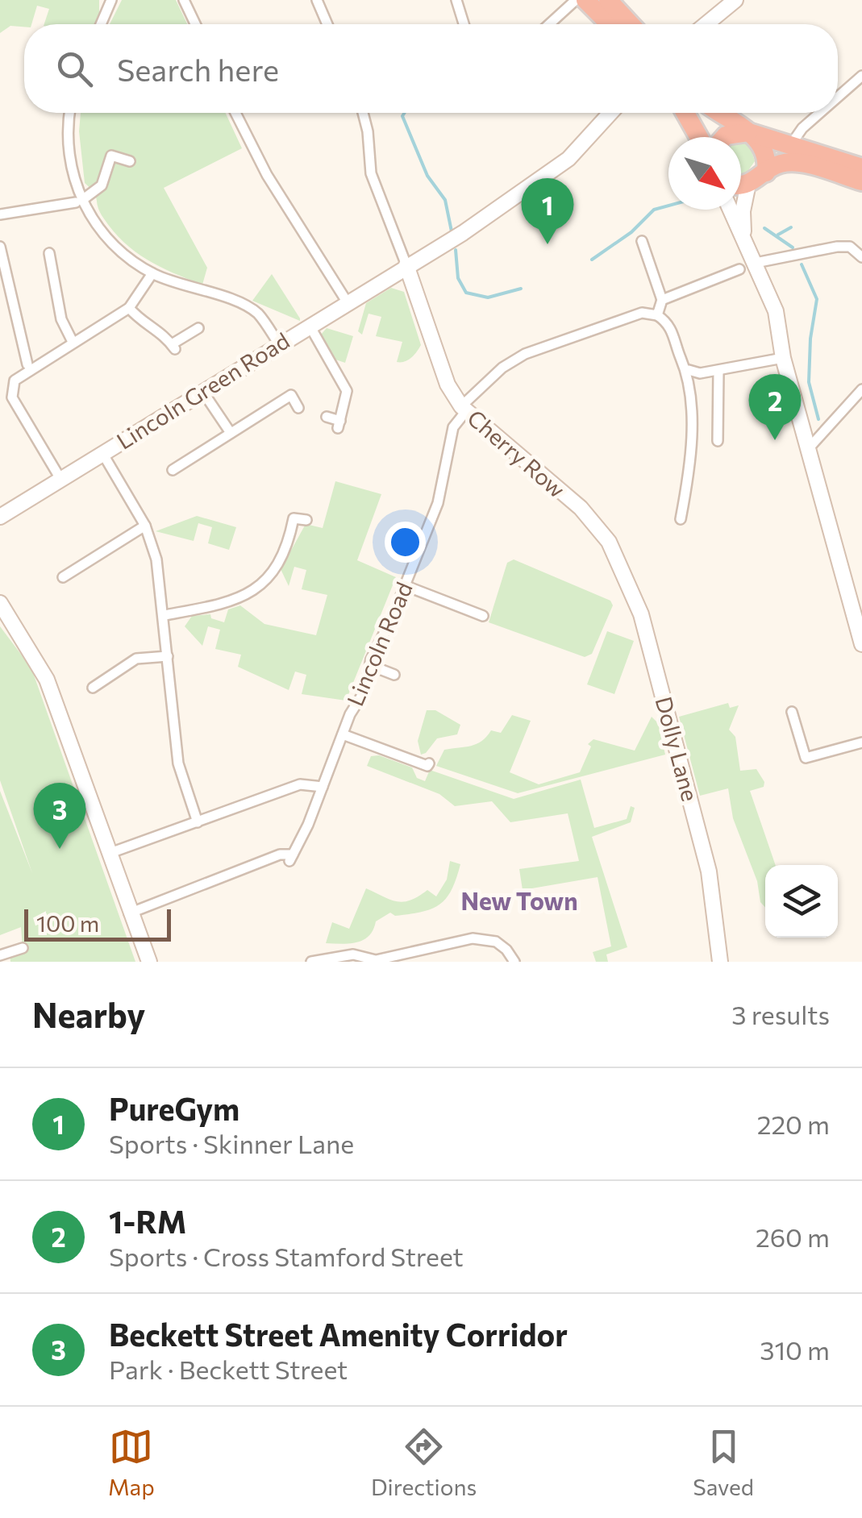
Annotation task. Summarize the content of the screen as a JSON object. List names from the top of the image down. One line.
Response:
{"streets":{"street":["Lincoln Green Road","Cherry Row","Lincoln Road","Dolly Lane"]},"crossings":[["Lincoln Green Road","Cherry Row"],["Cherry Row","Lincoln Road"],["Cherry Row","Dolly Lane"]],"districts":["New Town"],"scale_bar":"100 m","north":"bottom right","page":{"search":"Search here","pins":["1","2","3"],"scale":"100 m","heading":["Nearby","3 results"],"list":[{"mark":"1","name":"PureGym","note":"Sports · Skinner Lane","value":"220 m"},{"mark":"2","name":"1-RM","note":"Sports · Cross Stamford Street","value":"260 m"},{"mark":"3","name":"Beckett Street Amenity Corridor","note":"Park · Beckett Street","value":"310 m"}],"nav":["Map","Directions","Saved"]}}
